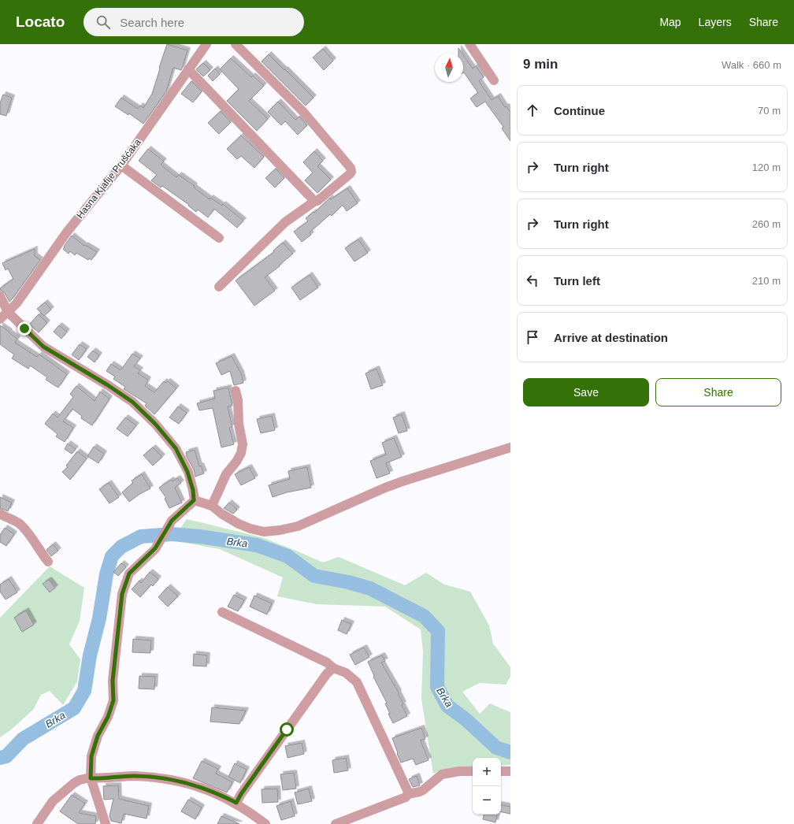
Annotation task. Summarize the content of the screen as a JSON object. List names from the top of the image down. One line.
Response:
{"streets":{"street":["Hasna Kjafije Prušćaka"]},"water":["Brka"],"north":"top","page":{"header":"Locato","search":"Search here","nav":["Map","Layers","Share"],"heading":["9 min","Walk · 660 m"],"list":[["Continue","70 m"],["Turn right","120 m"],["Turn right","260 m"],["Turn left","210 m"],"Arrive at destination"],"buttons":["Save","Share"],"map_buttons":["+","−"]}}
